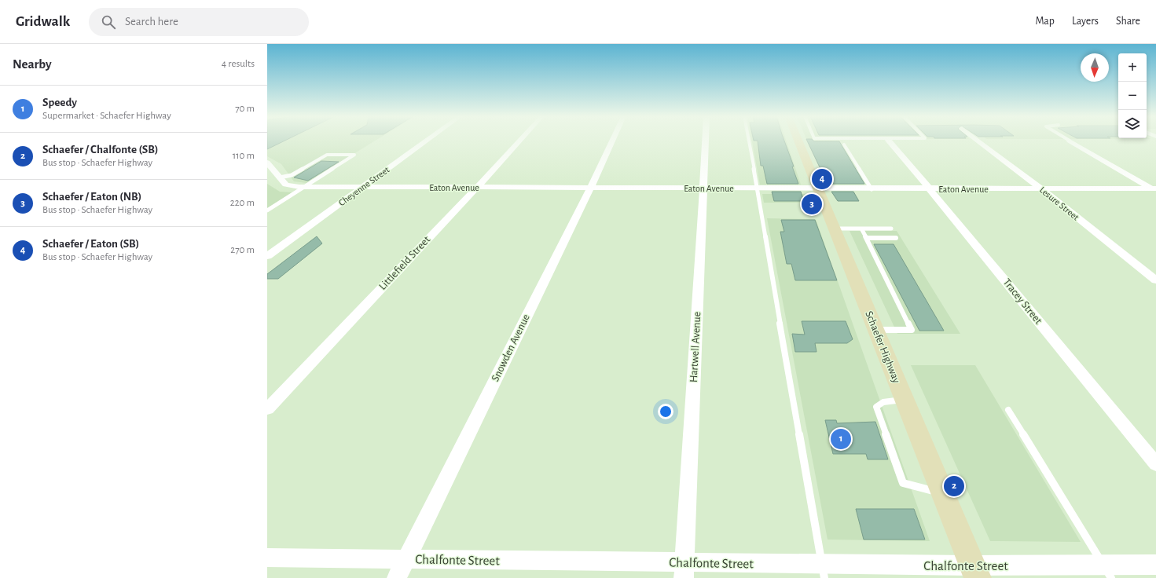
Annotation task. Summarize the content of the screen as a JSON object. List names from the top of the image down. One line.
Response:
{"streets":{"street":["Cheyenne Street","Eaton Avenue","Lesure Street","Littlefield Street","Tracey Street","Hartwell Avenue","Schaefer Highway","Snowden Avenue","Chalfonte Street"]},"crossings":[["Cheyenne Street","Eaton Avenue"],["Eaton Avenue","Lesure Street"],["Eaton Avenue","Littlefield Street"],["Eaton Avenue","Tracey Street"],["Eaton Avenue","Hartwell Avenue"],["Eaton Avenue","Schaefer Highway"],["Eaton Avenue","Snowden Avenue"],["Hartwell Avenue","Chalfonte Street"],["Schaefer Highway","Chalfonte Street"],["Snowden Avenue","Chalfonte Street"]],"north":"bottom","page":{"header":"Gridwalk","search":"Search here","nav":["Map","Layers","Share"],"heading":["Nearby","4 results"],"map_buttons":["+","−"],"list":[{"mark":"1","name":"Speedy","note":"Supermarket · Schaefer Highway","value":"70 m"},{"mark":"2","name":"Schaefer / Chalfonte (SB)","note":"Bus stop · Schaefer Highway","value":"110 m"},{"mark":"3","name":"Schaefer / Eaton (NB)","note":"Bus stop · Schaefer Highway","value":"220 m"},{"mark":"4","name":"Schaefer / Eaton (SB)","note":"Bus stop · Schaefer Highway","value":"270 m"}],"pins":["4","3","1","2"]}}
